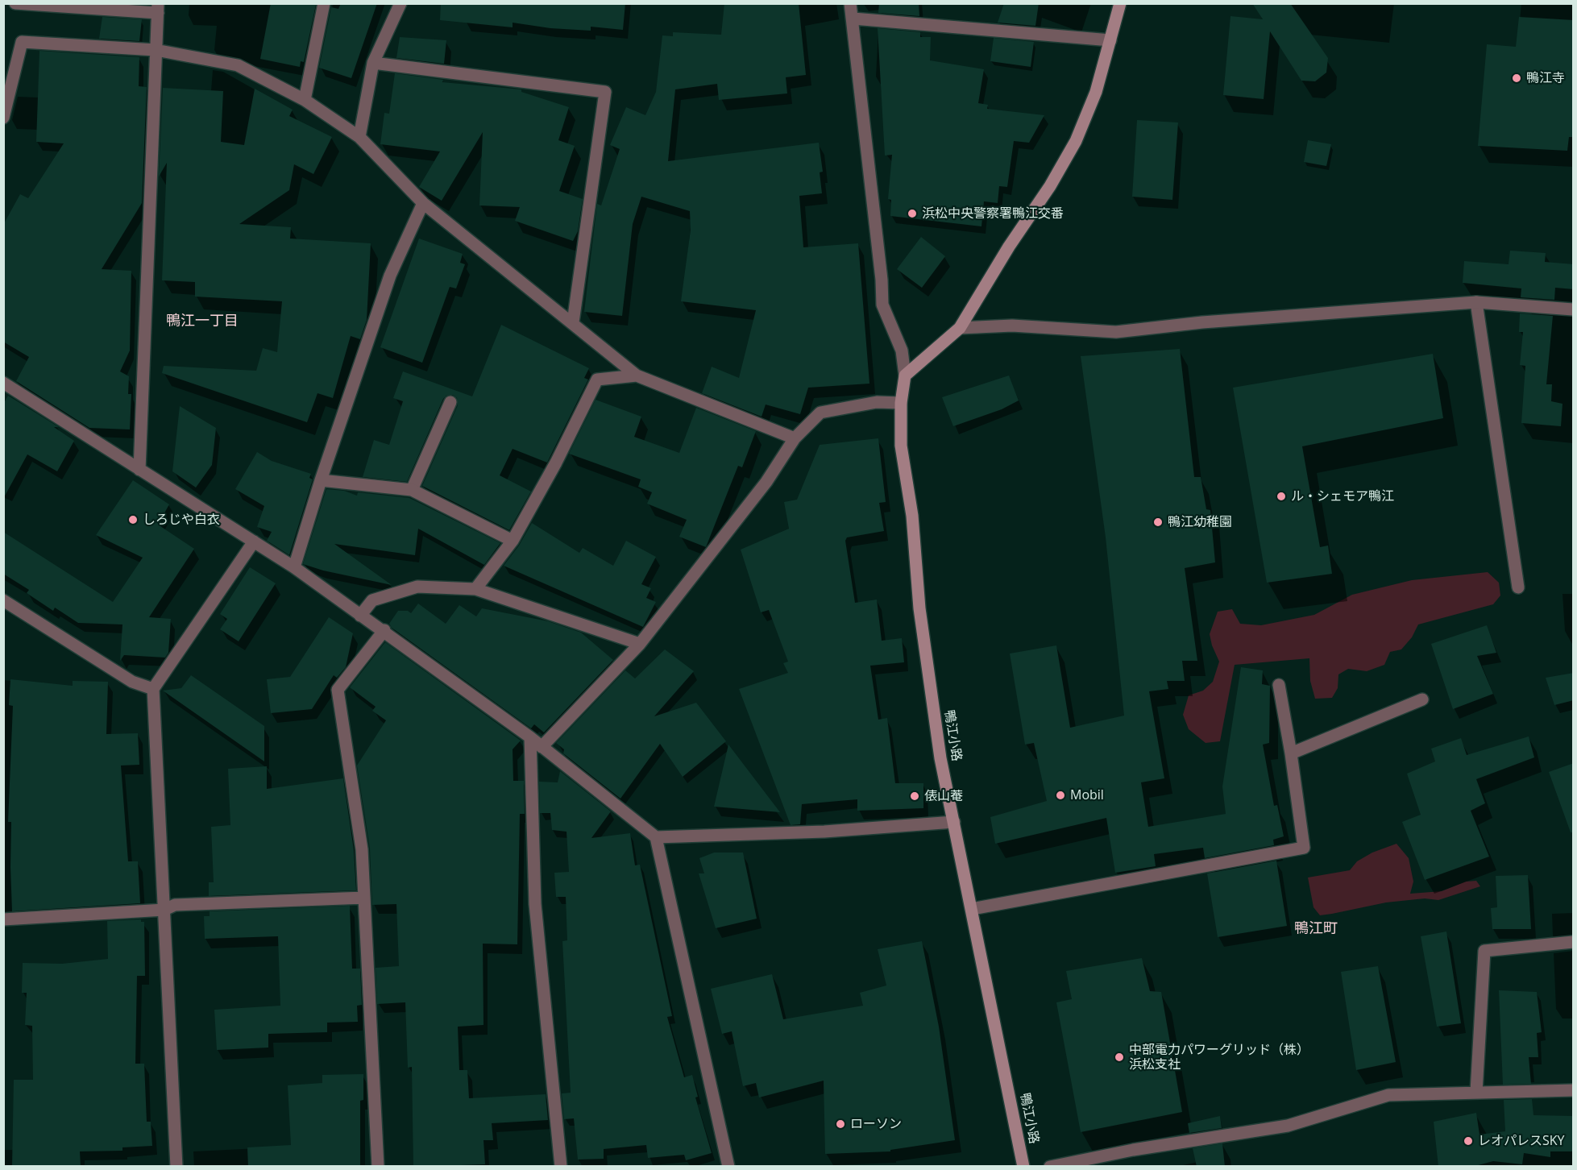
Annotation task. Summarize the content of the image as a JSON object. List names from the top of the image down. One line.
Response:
{"streets":{"street":["鴨江小路"]},"districts":["鴨江一丁目","鴨江町"],"places":["鴨江寺","浜松中央警察署鴨江交番","ル・シェモア鴨江","しろじや白衣","鴨江幼稚園","Mobil","俵山菴","中部電力パワーグリッド（株） 浜松支社","ローソン","レオパレスSKY"]}
